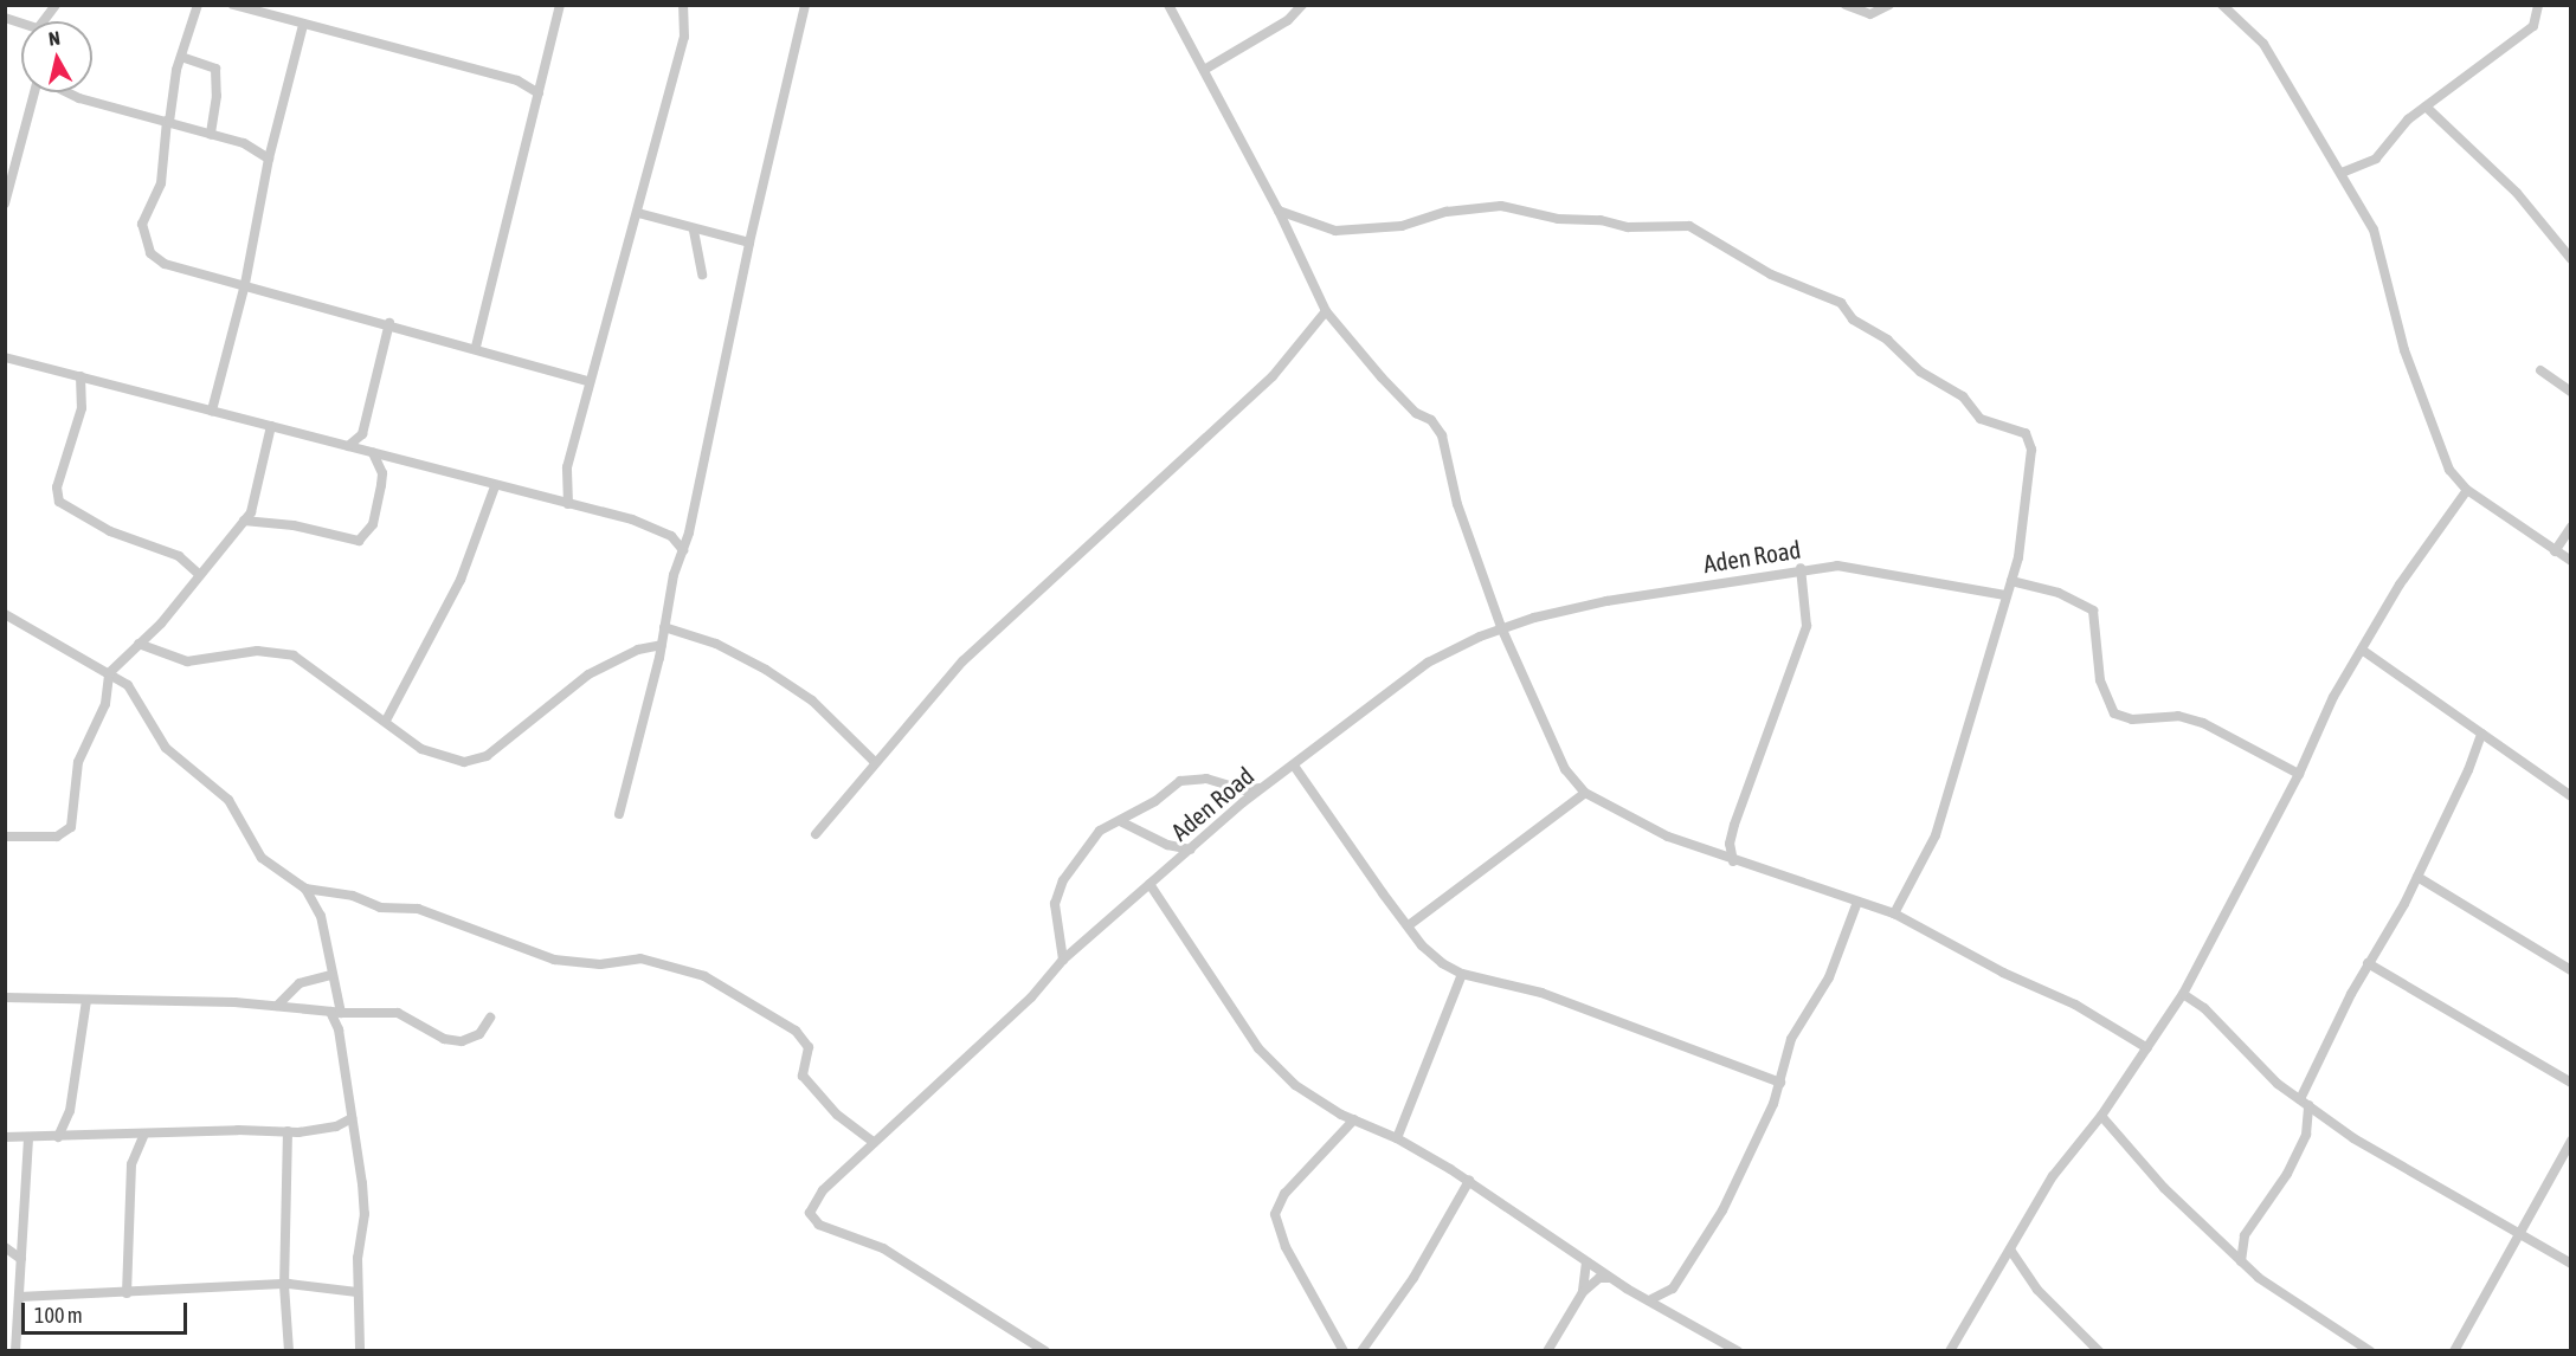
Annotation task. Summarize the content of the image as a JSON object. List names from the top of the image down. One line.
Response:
{"streets":{"street":["Aden Road"]},"scale_bar":"100 m","north":"top"}
